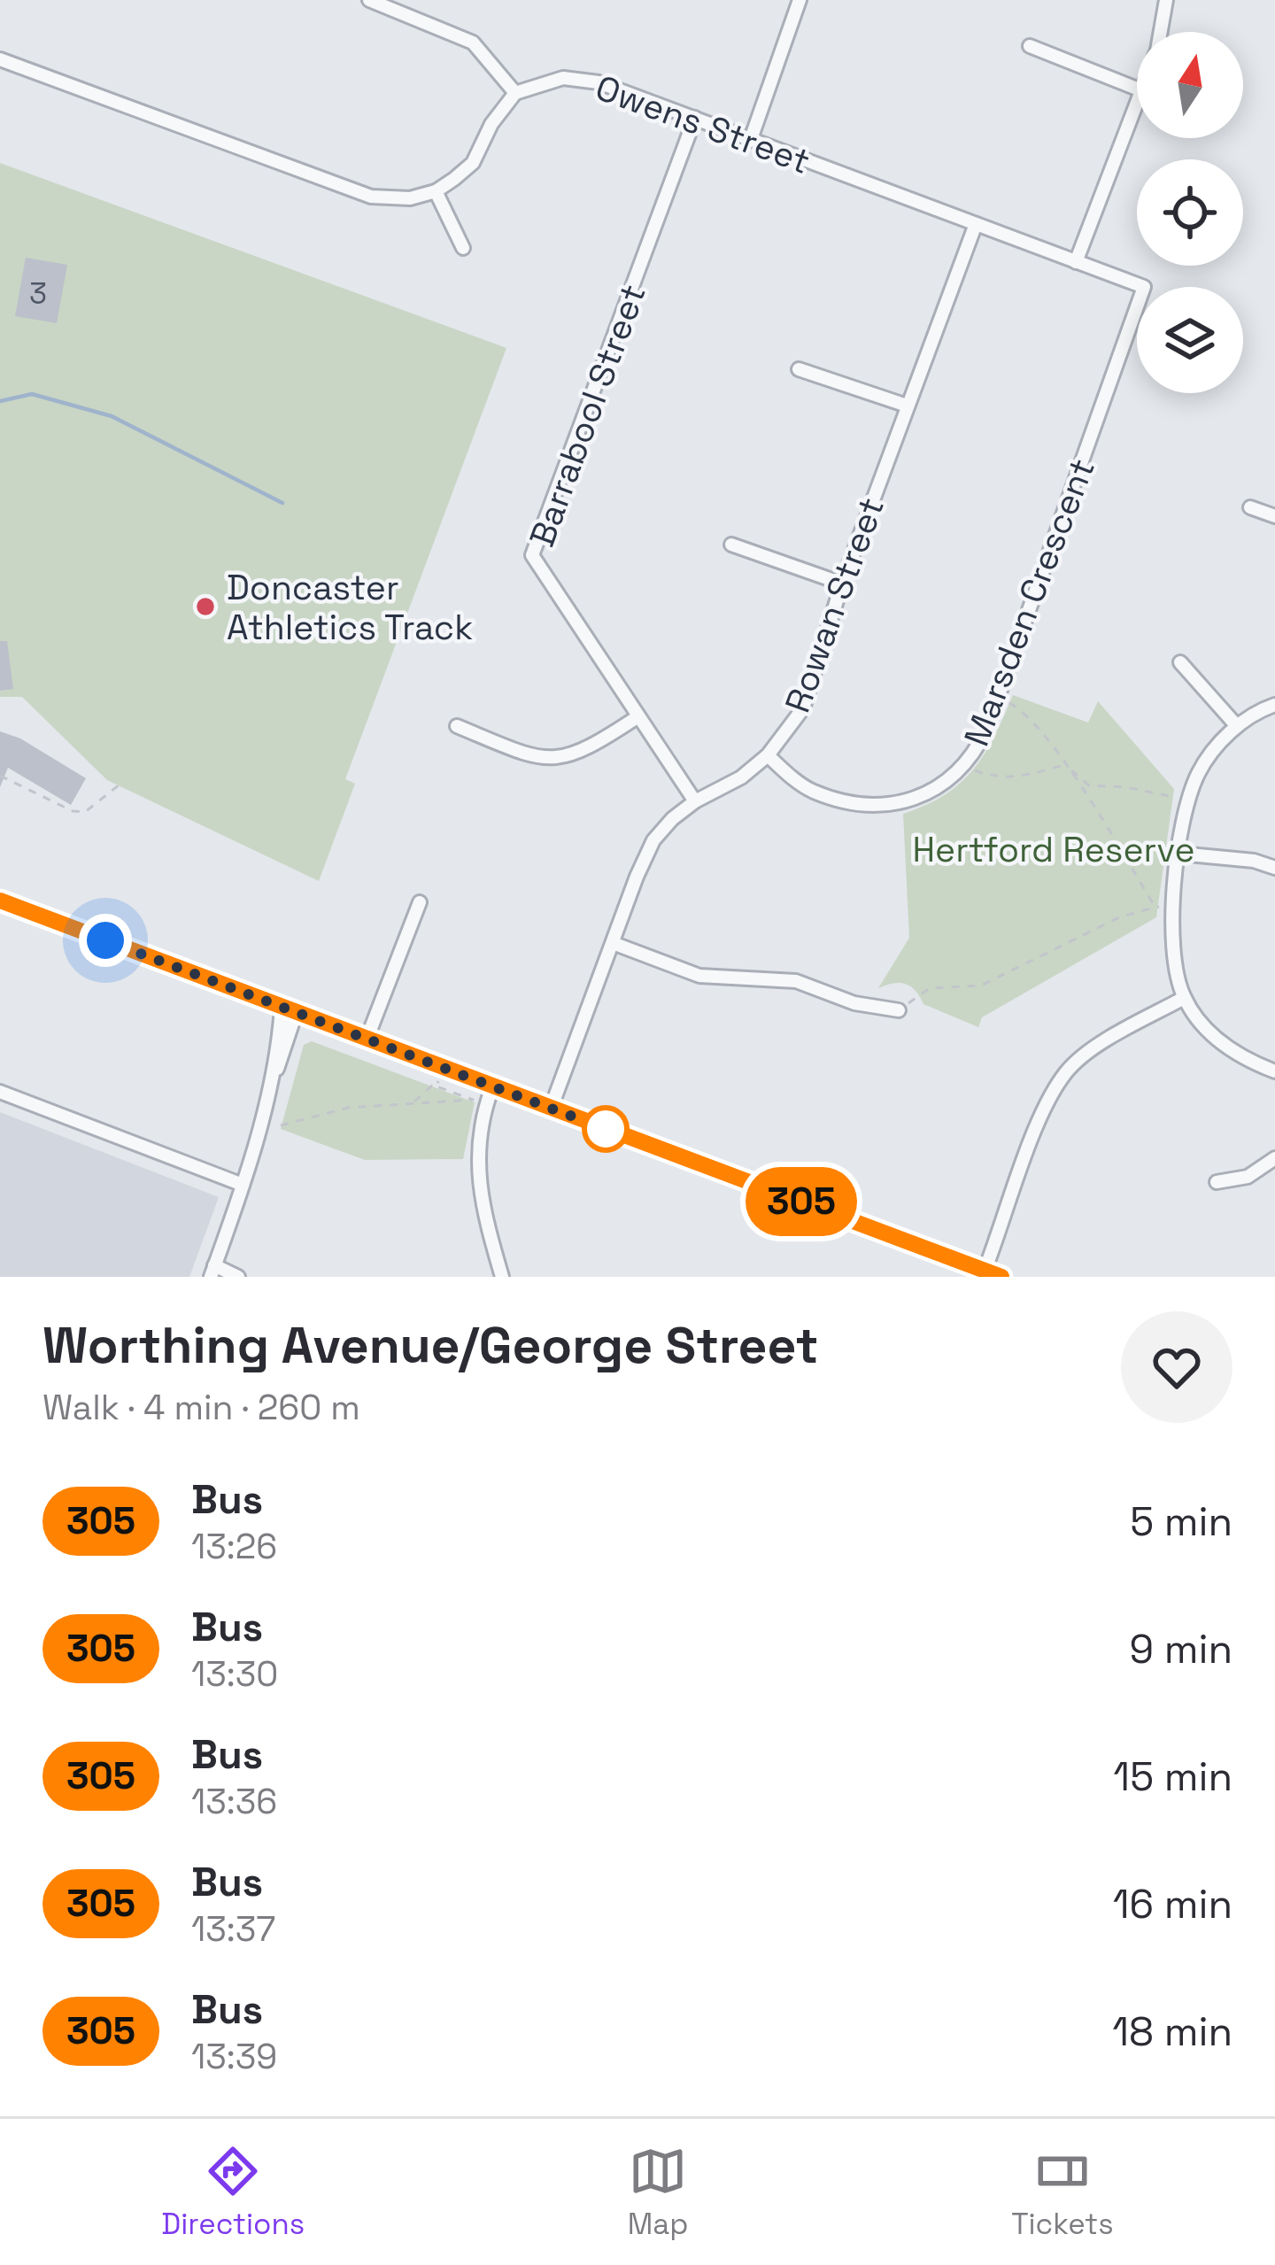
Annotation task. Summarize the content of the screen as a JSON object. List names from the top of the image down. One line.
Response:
{"streets":{"street":["Owens Street","Barrabool Street","Marsden Crescent","Rowan Street"]},"crossings":[["Owens Street","Barrabool Street"],["Owens Street","Rowan Street"],["Barrabool Street","Rowan Street"],["Marsden Crescent","Rowan Street"]],"parks":["Hertford Reserve"],"places":["Doncaster Athletics Track"],"lines":["bus line 305"],"house_numbers":["3"],"north":"top","page":{"on_map":"305","heading":["Worthing Avenue/George Street","Walk · 4 min · 260 m"],"list":[{"mark":"305","name":"Bus","note":"13:26","value":"5 min"},{"mark":"305","name":"Bus","note":"13:30","value":"9 min"},{"mark":"305","name":"Bus","note":"13:36","value":"15 min"},{"mark":"305","name":"Bus","note":"13:37","value":"16 min"},{"mark":"305","name":"Bus","note":"13:39","value":"18 min"}],"tabs":["Directions","Map","Tickets"]}}
